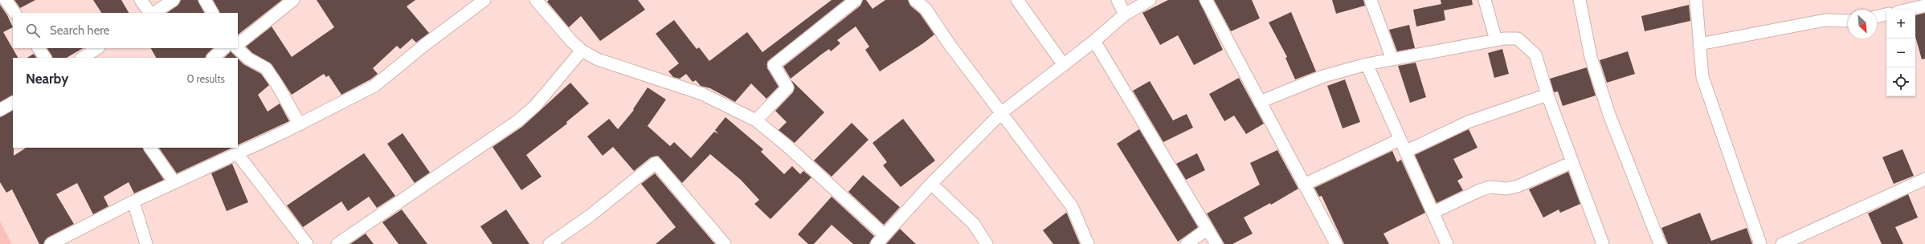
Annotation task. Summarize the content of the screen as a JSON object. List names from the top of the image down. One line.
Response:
{"north":"bottom right","page":{"map_buttons":["+","−"],"search":"Search here","heading":["Nearby","0 results"]}}
